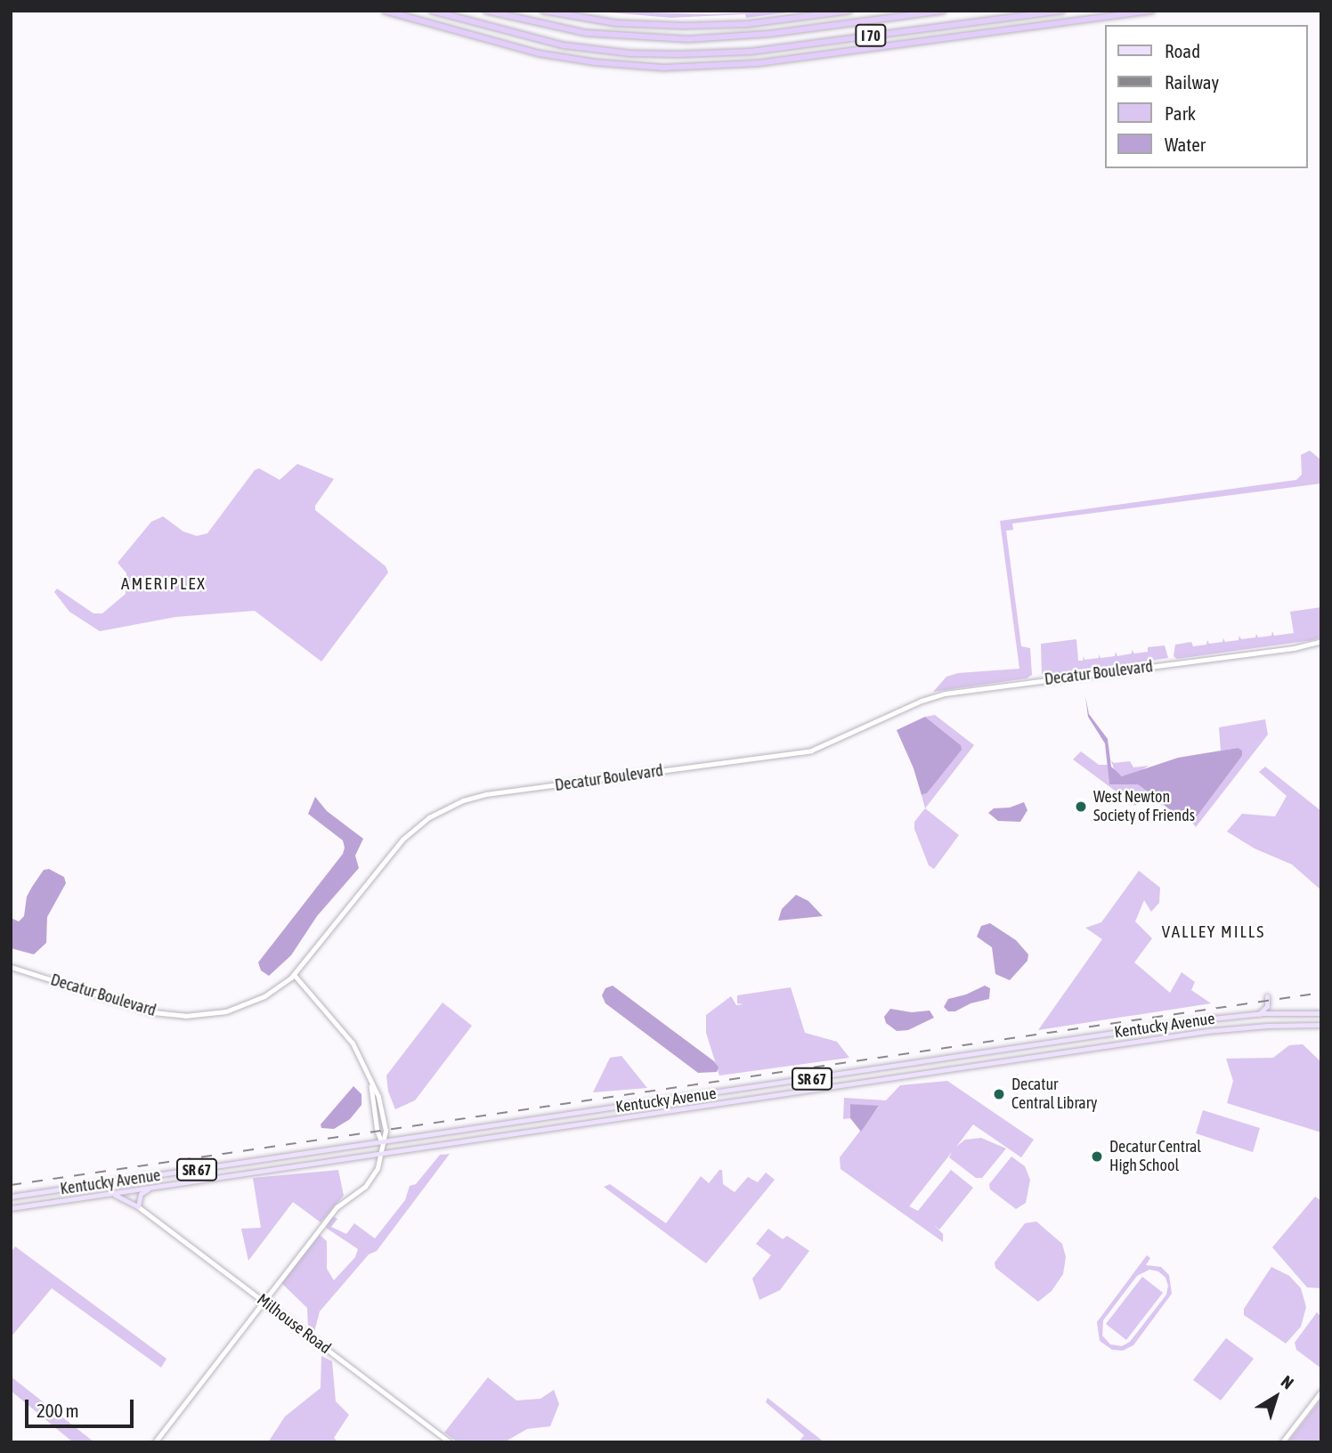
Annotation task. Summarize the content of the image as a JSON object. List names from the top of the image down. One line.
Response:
{"streets":{"highway":["I 70"],"main road":["Kentucky Avenue","SR 67"],"street":["Decatur Boulevard","Milhouse Road"]},"districts":["AMERIPLEX","VALLEY MILLS"],"places":["West Newton Society of Friends","Decatur Central Library","Decatur Central High School"],"legend":["Road","Railway","Park","Water"],"scale_bar":"200 m","north":"top right"}
